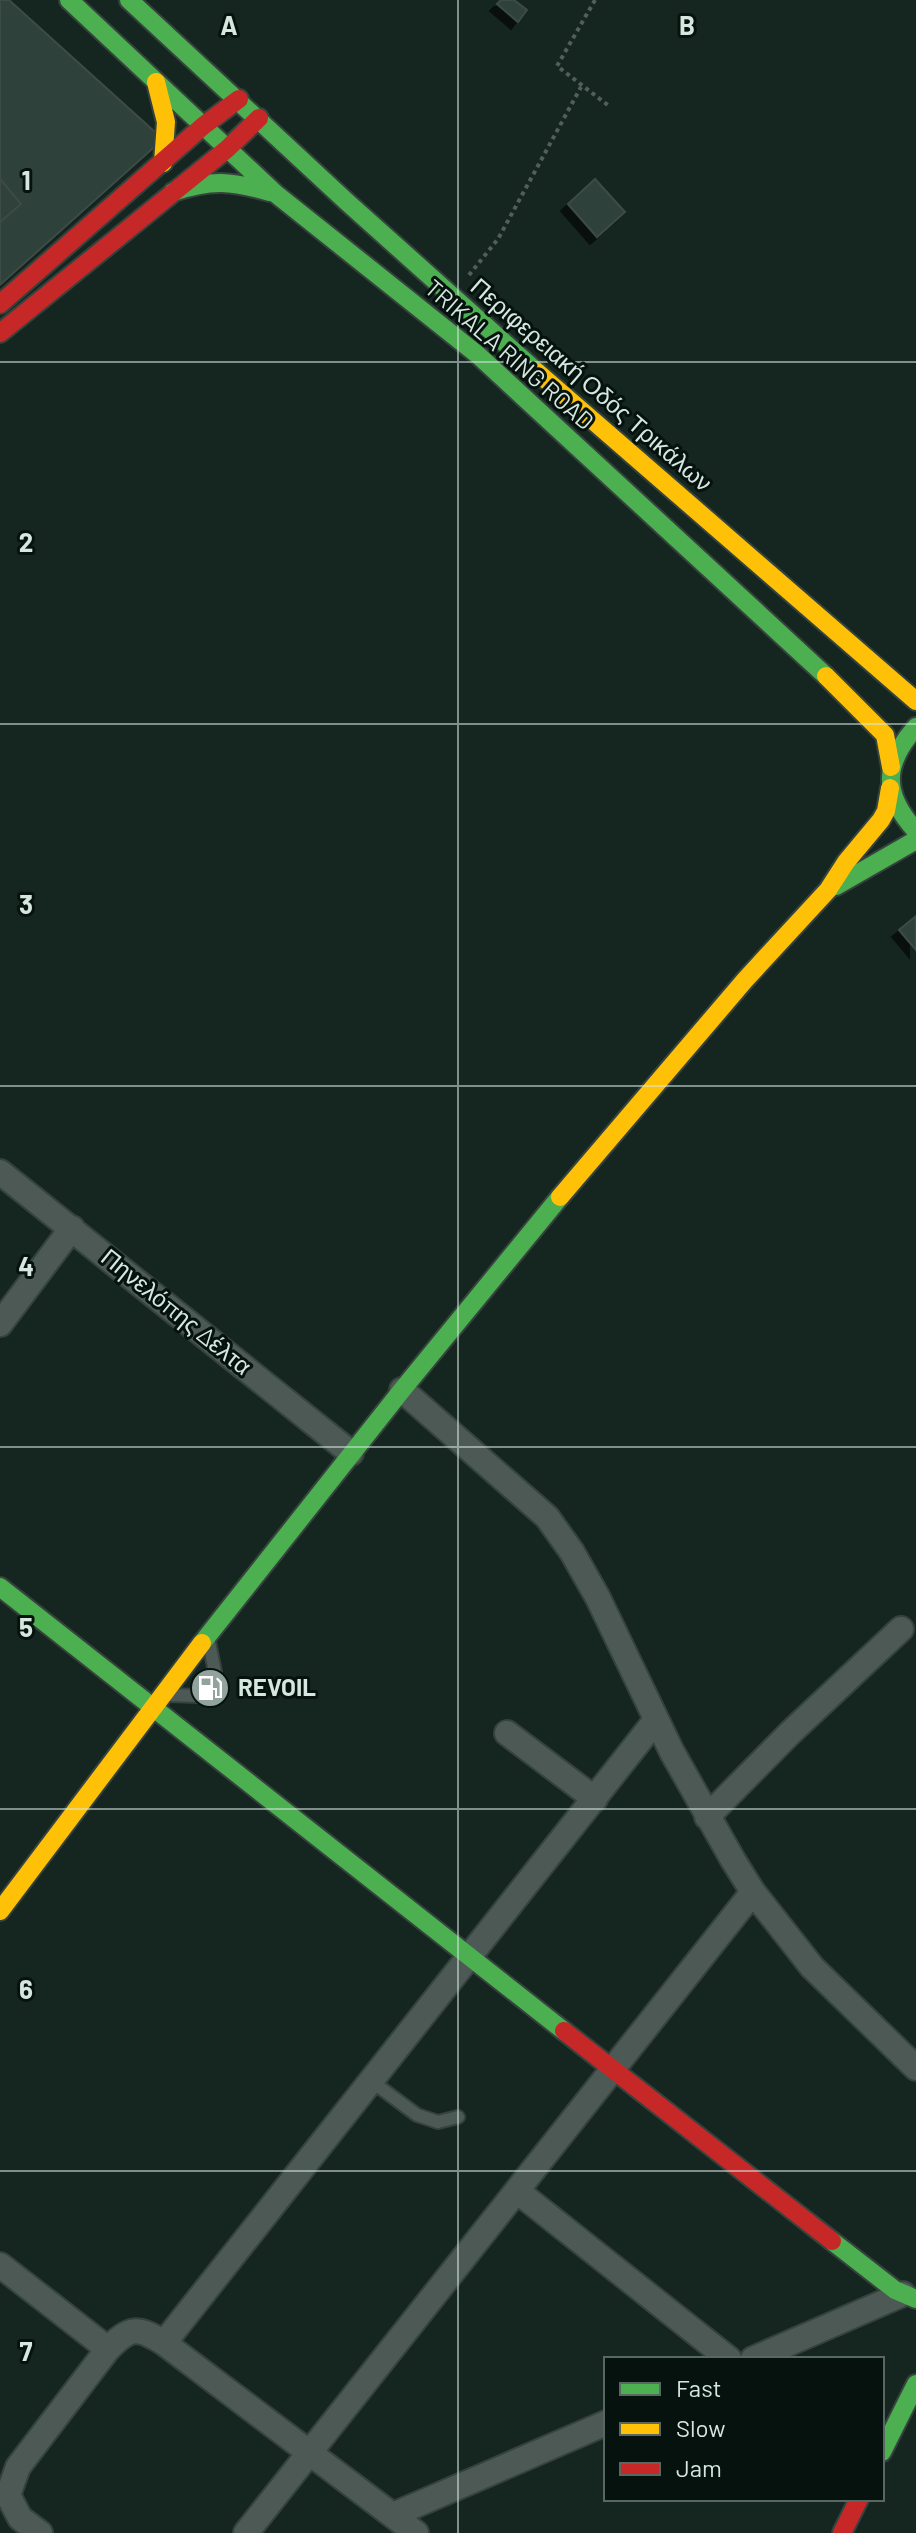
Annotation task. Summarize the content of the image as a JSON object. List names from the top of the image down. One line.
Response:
{"streets":{"street":["TRIKALA RING ROAD","Περιφερειακή Οδός Τρικάλων","Πηνελόπης Δέλτα"]},"places":{"fuel station":["REVOIL"]},"legend":["Fast","Slow","Jam"],"grid":{"columns":["A","B"],"rows":["1","2","3","4","5","6","7"]}}
